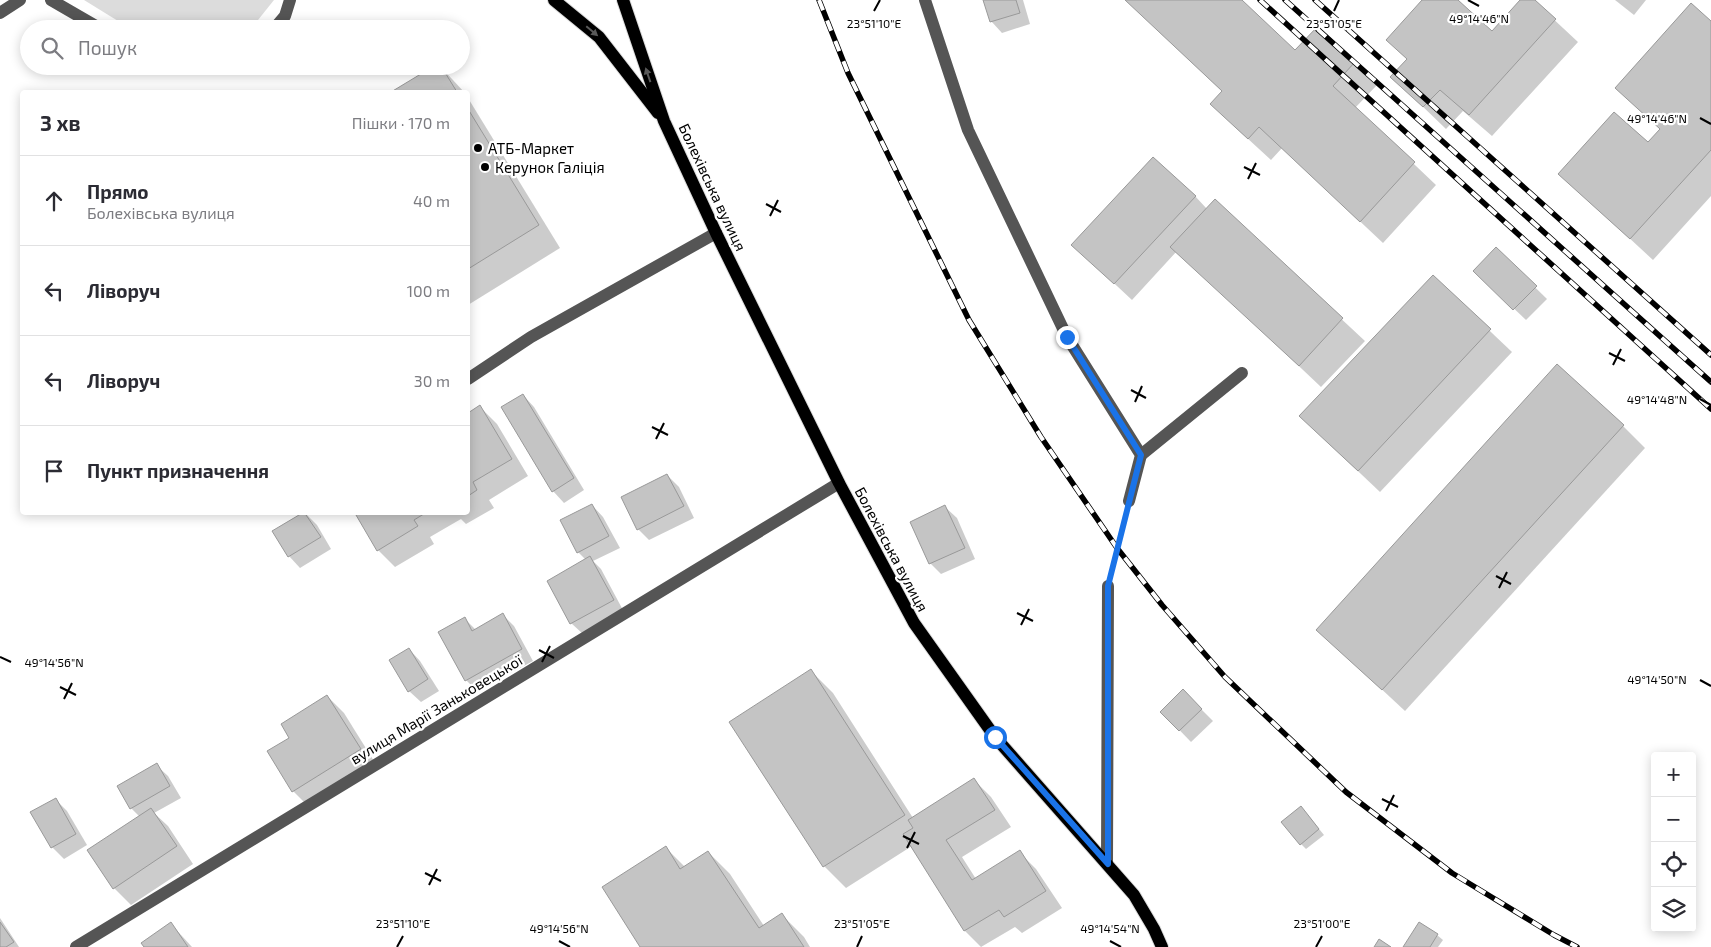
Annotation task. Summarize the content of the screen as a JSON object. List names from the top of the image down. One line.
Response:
{"streets":{"main road":["Болехівська вулиця"],"street":["вулиця Марії Заньковецької"]},"crossings":[["Болехівська вулиця","вулиця Марії Заньковецької"]],"places":["АТБ-Маркет","Керунок Галіція"],"page":{"search":"Пошук","heading":["3 хв","Пішки · 170 m"],"list":[["Прямо","Болехівська вулиця","40 m"],["Ліворуч","100 m"],["Ліворуч","30 m"],"Пункт призначення"],"map_buttons":["+","−"]},"coordinates":["49°14'46\"N","23°51'10\"E","23°51'05\"E","49°14'48\"N","49°14'56\"N","49°14'50\"N","23°51'00\"E","49°14'54\"N"]}
